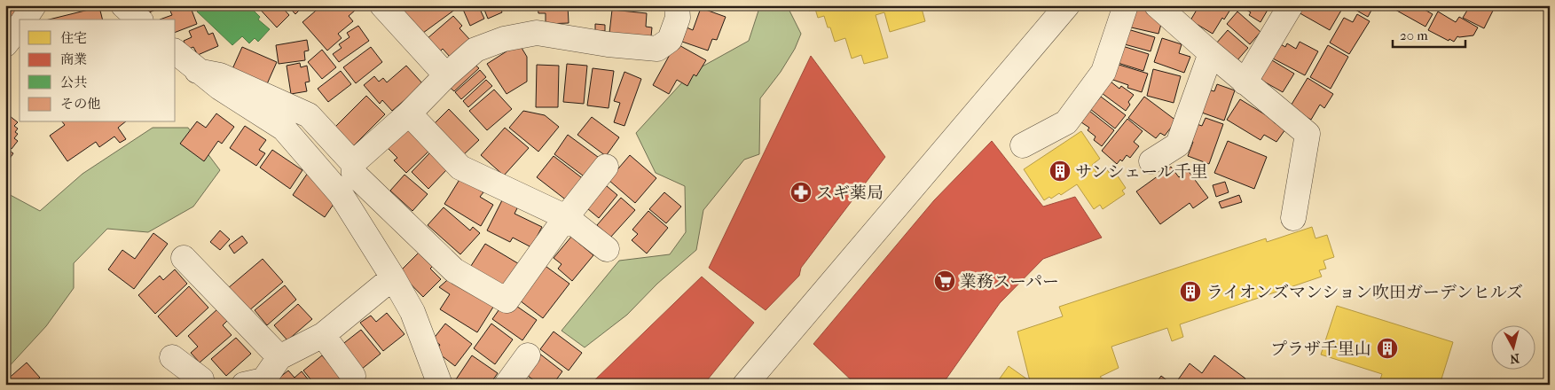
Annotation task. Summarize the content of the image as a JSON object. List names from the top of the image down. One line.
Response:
{"places":{"building":["サンシェール千里","ライオンズマンション吹田ガーデンヒルズ","プラザ千里山"],"pharmacy":["スギ薬局"],"supermarket":["業務スーパー"]},"legend":["住宅","商業","公共","その他"],"scale_bar":"20 m","north":"bottom"}
